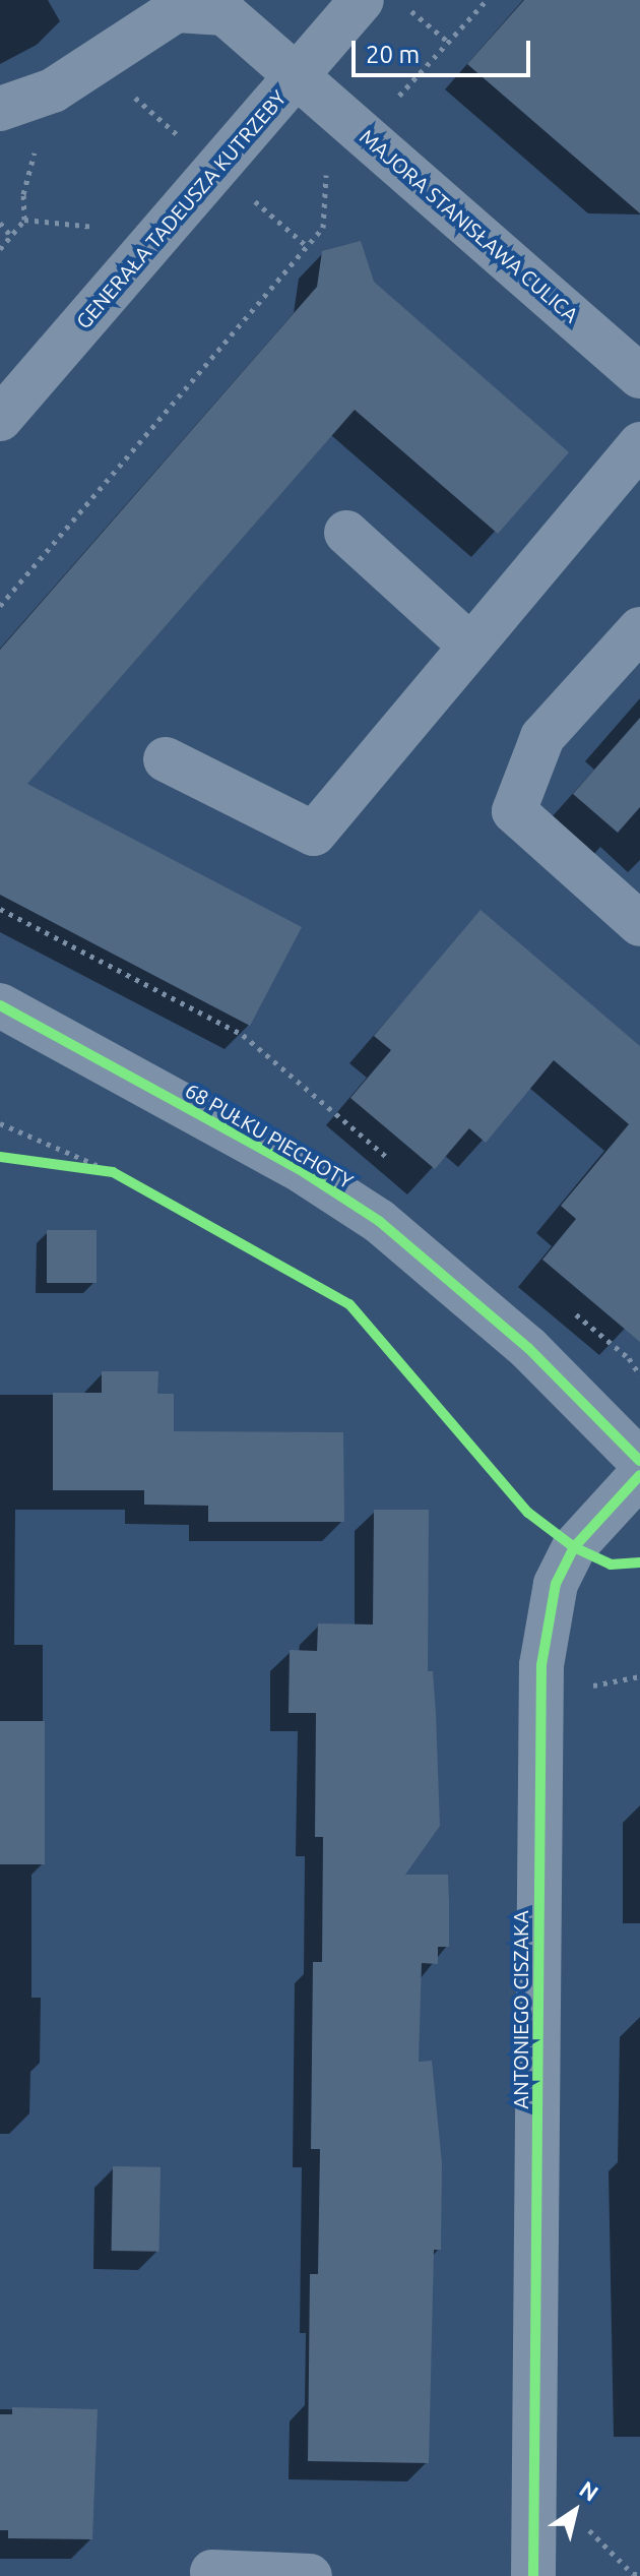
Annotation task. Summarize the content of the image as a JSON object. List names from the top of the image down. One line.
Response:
{"streets":{"street":["GENERAŁA TADEUSZA KUTRZEBY","MAJORA STANISŁAWA CULICA","68 PUŁKU PIECHOTY","ANTONIEGO CISZAKA"]},"crossings":[["GENERAŁA TADEUSZA KUTRZEBY","MAJORA STANISŁAWA CULICA"],["68 PUŁKU PIECHOTY","ANTONIEGO CISZAKA"]],"scale_bar":"20 m","north":"top right"}
